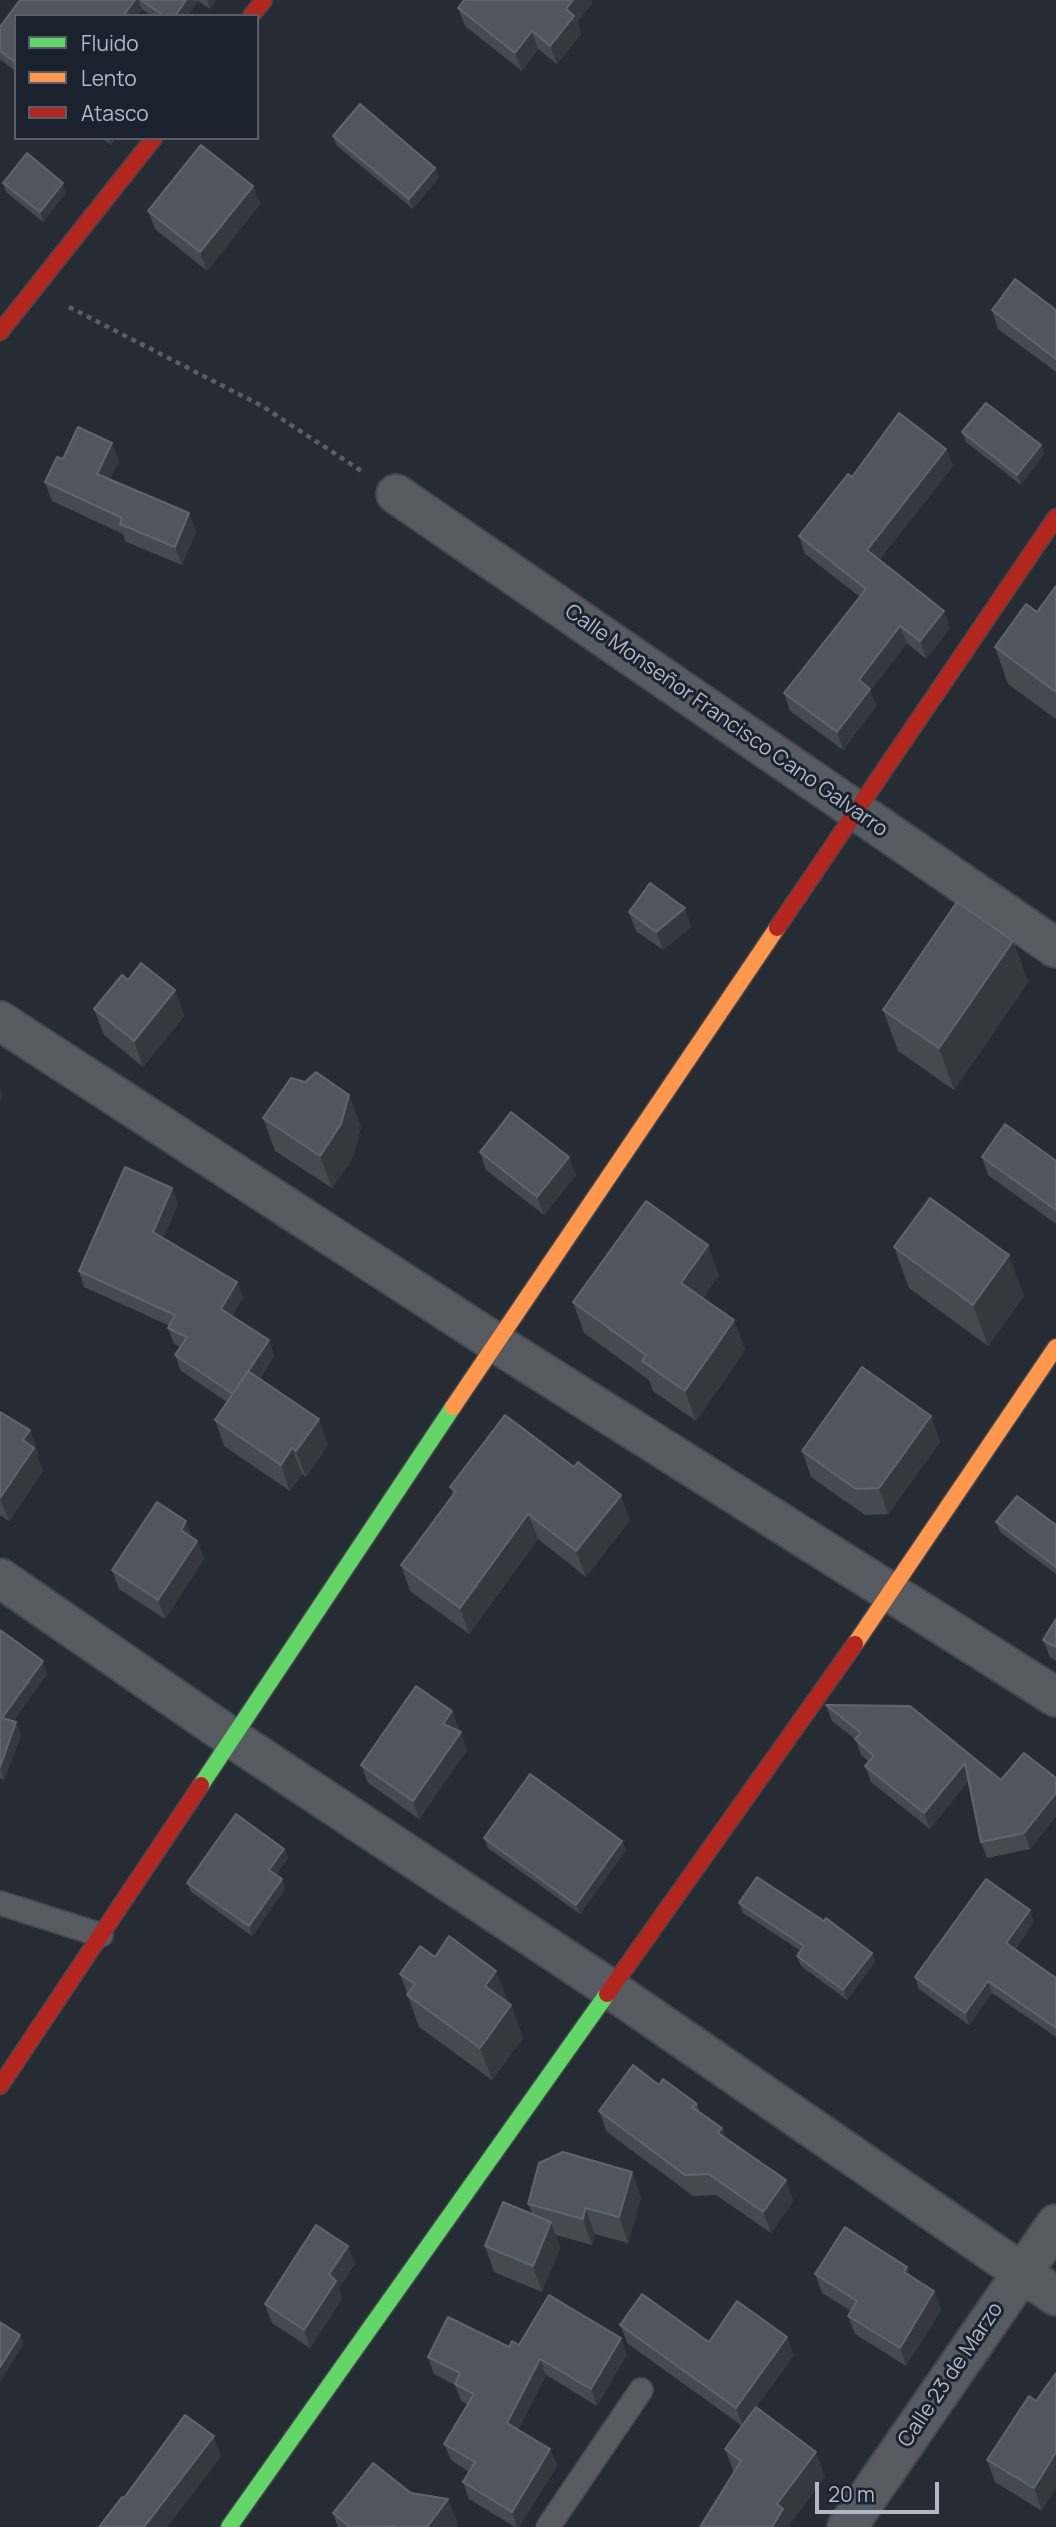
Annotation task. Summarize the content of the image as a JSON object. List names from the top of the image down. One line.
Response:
{"streets":{"street":["Calle Monseñor Francisco Cano Galvarro","Calle 23 de Marzo"]},"legend":["Fluido","Lento","Atasco"],"scale_bar":"20 m"}
